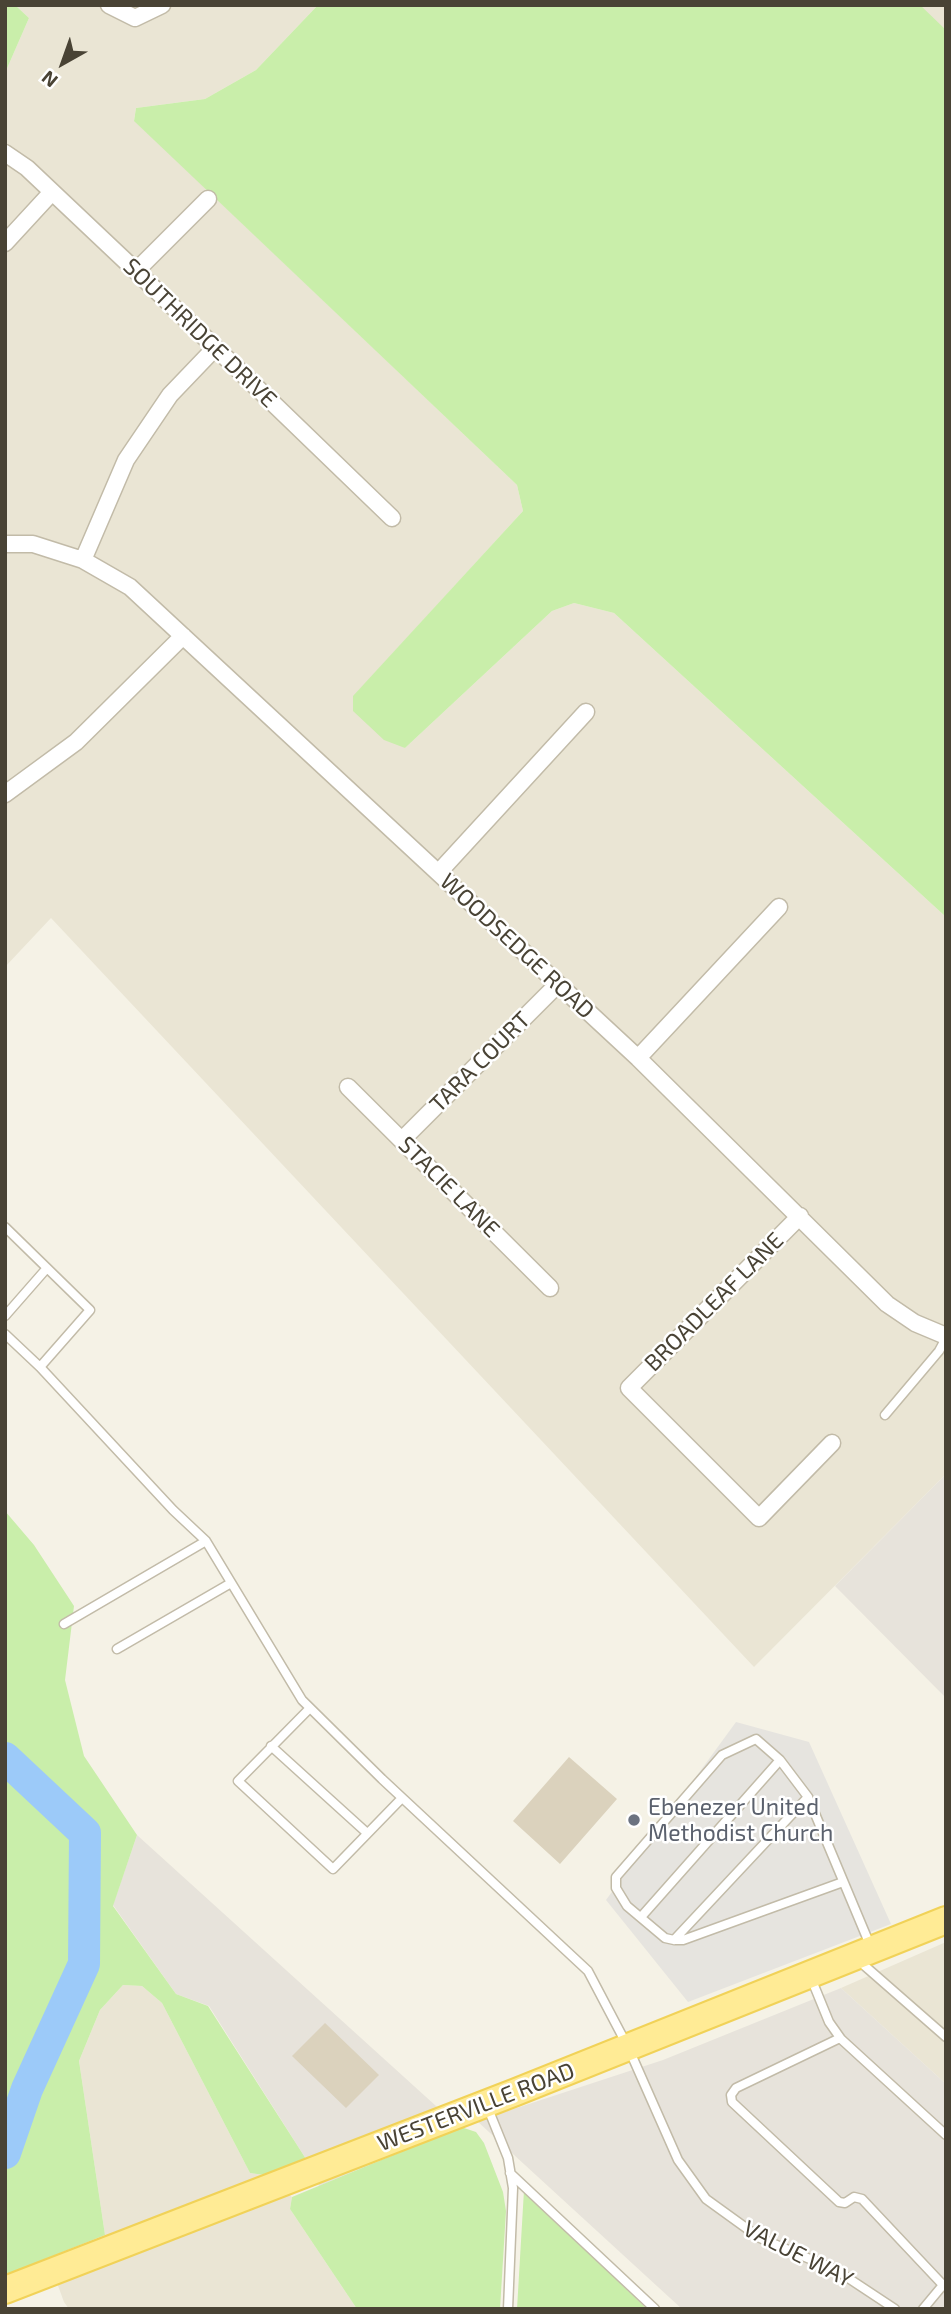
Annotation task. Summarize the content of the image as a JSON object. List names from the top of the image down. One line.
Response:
{"streets":{"main road":["WESTERVILLE ROAD"],"street":["SOUTHRIDGE DRIVE","WOODSEDGE ROAD","TARA COURT","STACIE LANE","BROADLEAF LANE"],"lane":["VALUE WAY"]},"crossings":[["WOODSEDGE ROAD","TARA COURT"],["WOODSEDGE ROAD","BROADLEAF LANE"],["TARA COURT","STACIE LANE"],["WESTERVILLE ROAD","VALUE WAY"]],"places":["Ebenezer United Methodist Church"],"north":"bottom left"}
